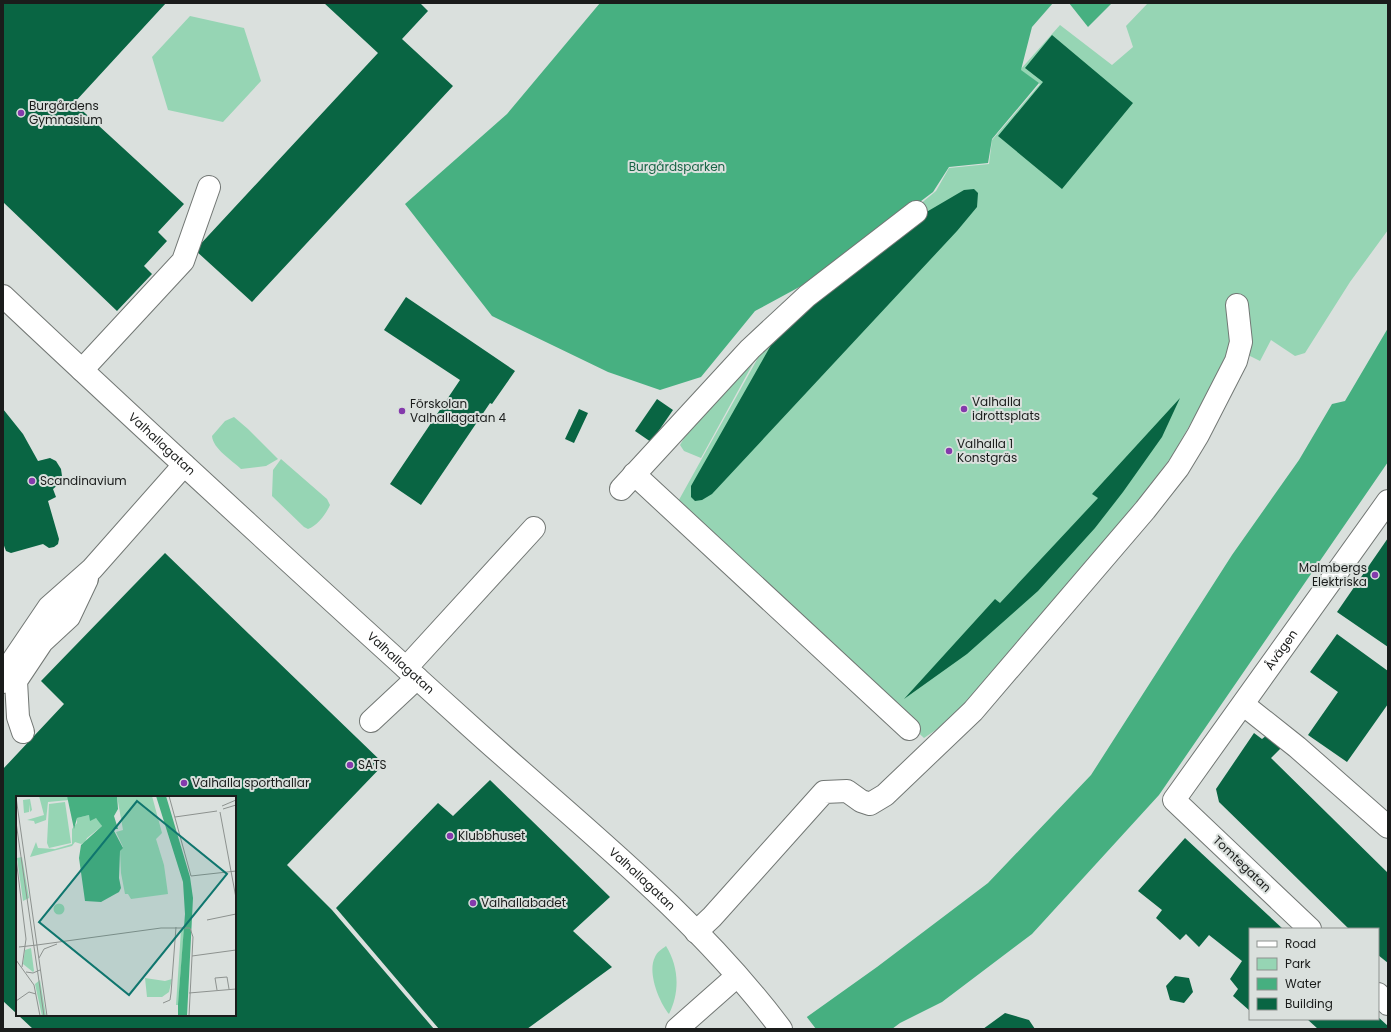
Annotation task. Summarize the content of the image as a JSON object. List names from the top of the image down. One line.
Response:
{"streets":{"street":["Valhallagatan","Åvägen","Tomtegatan"]},"crossings":[["Åvägen","Tomtegatan"]],"parks":["Burgårdsparken"],"places":["Burgårdens Gymnasium","Valhalla idrottsplats","Förskolan Valhallagatan 4","Valhalla 1 Konstgräs","Scandinavium","Malmbergs Elektriska","SATS","Valhalla sporthallar","Klubbhuset","Valhallabadet"],"legend":["Road","Park","Water","Building"]}
